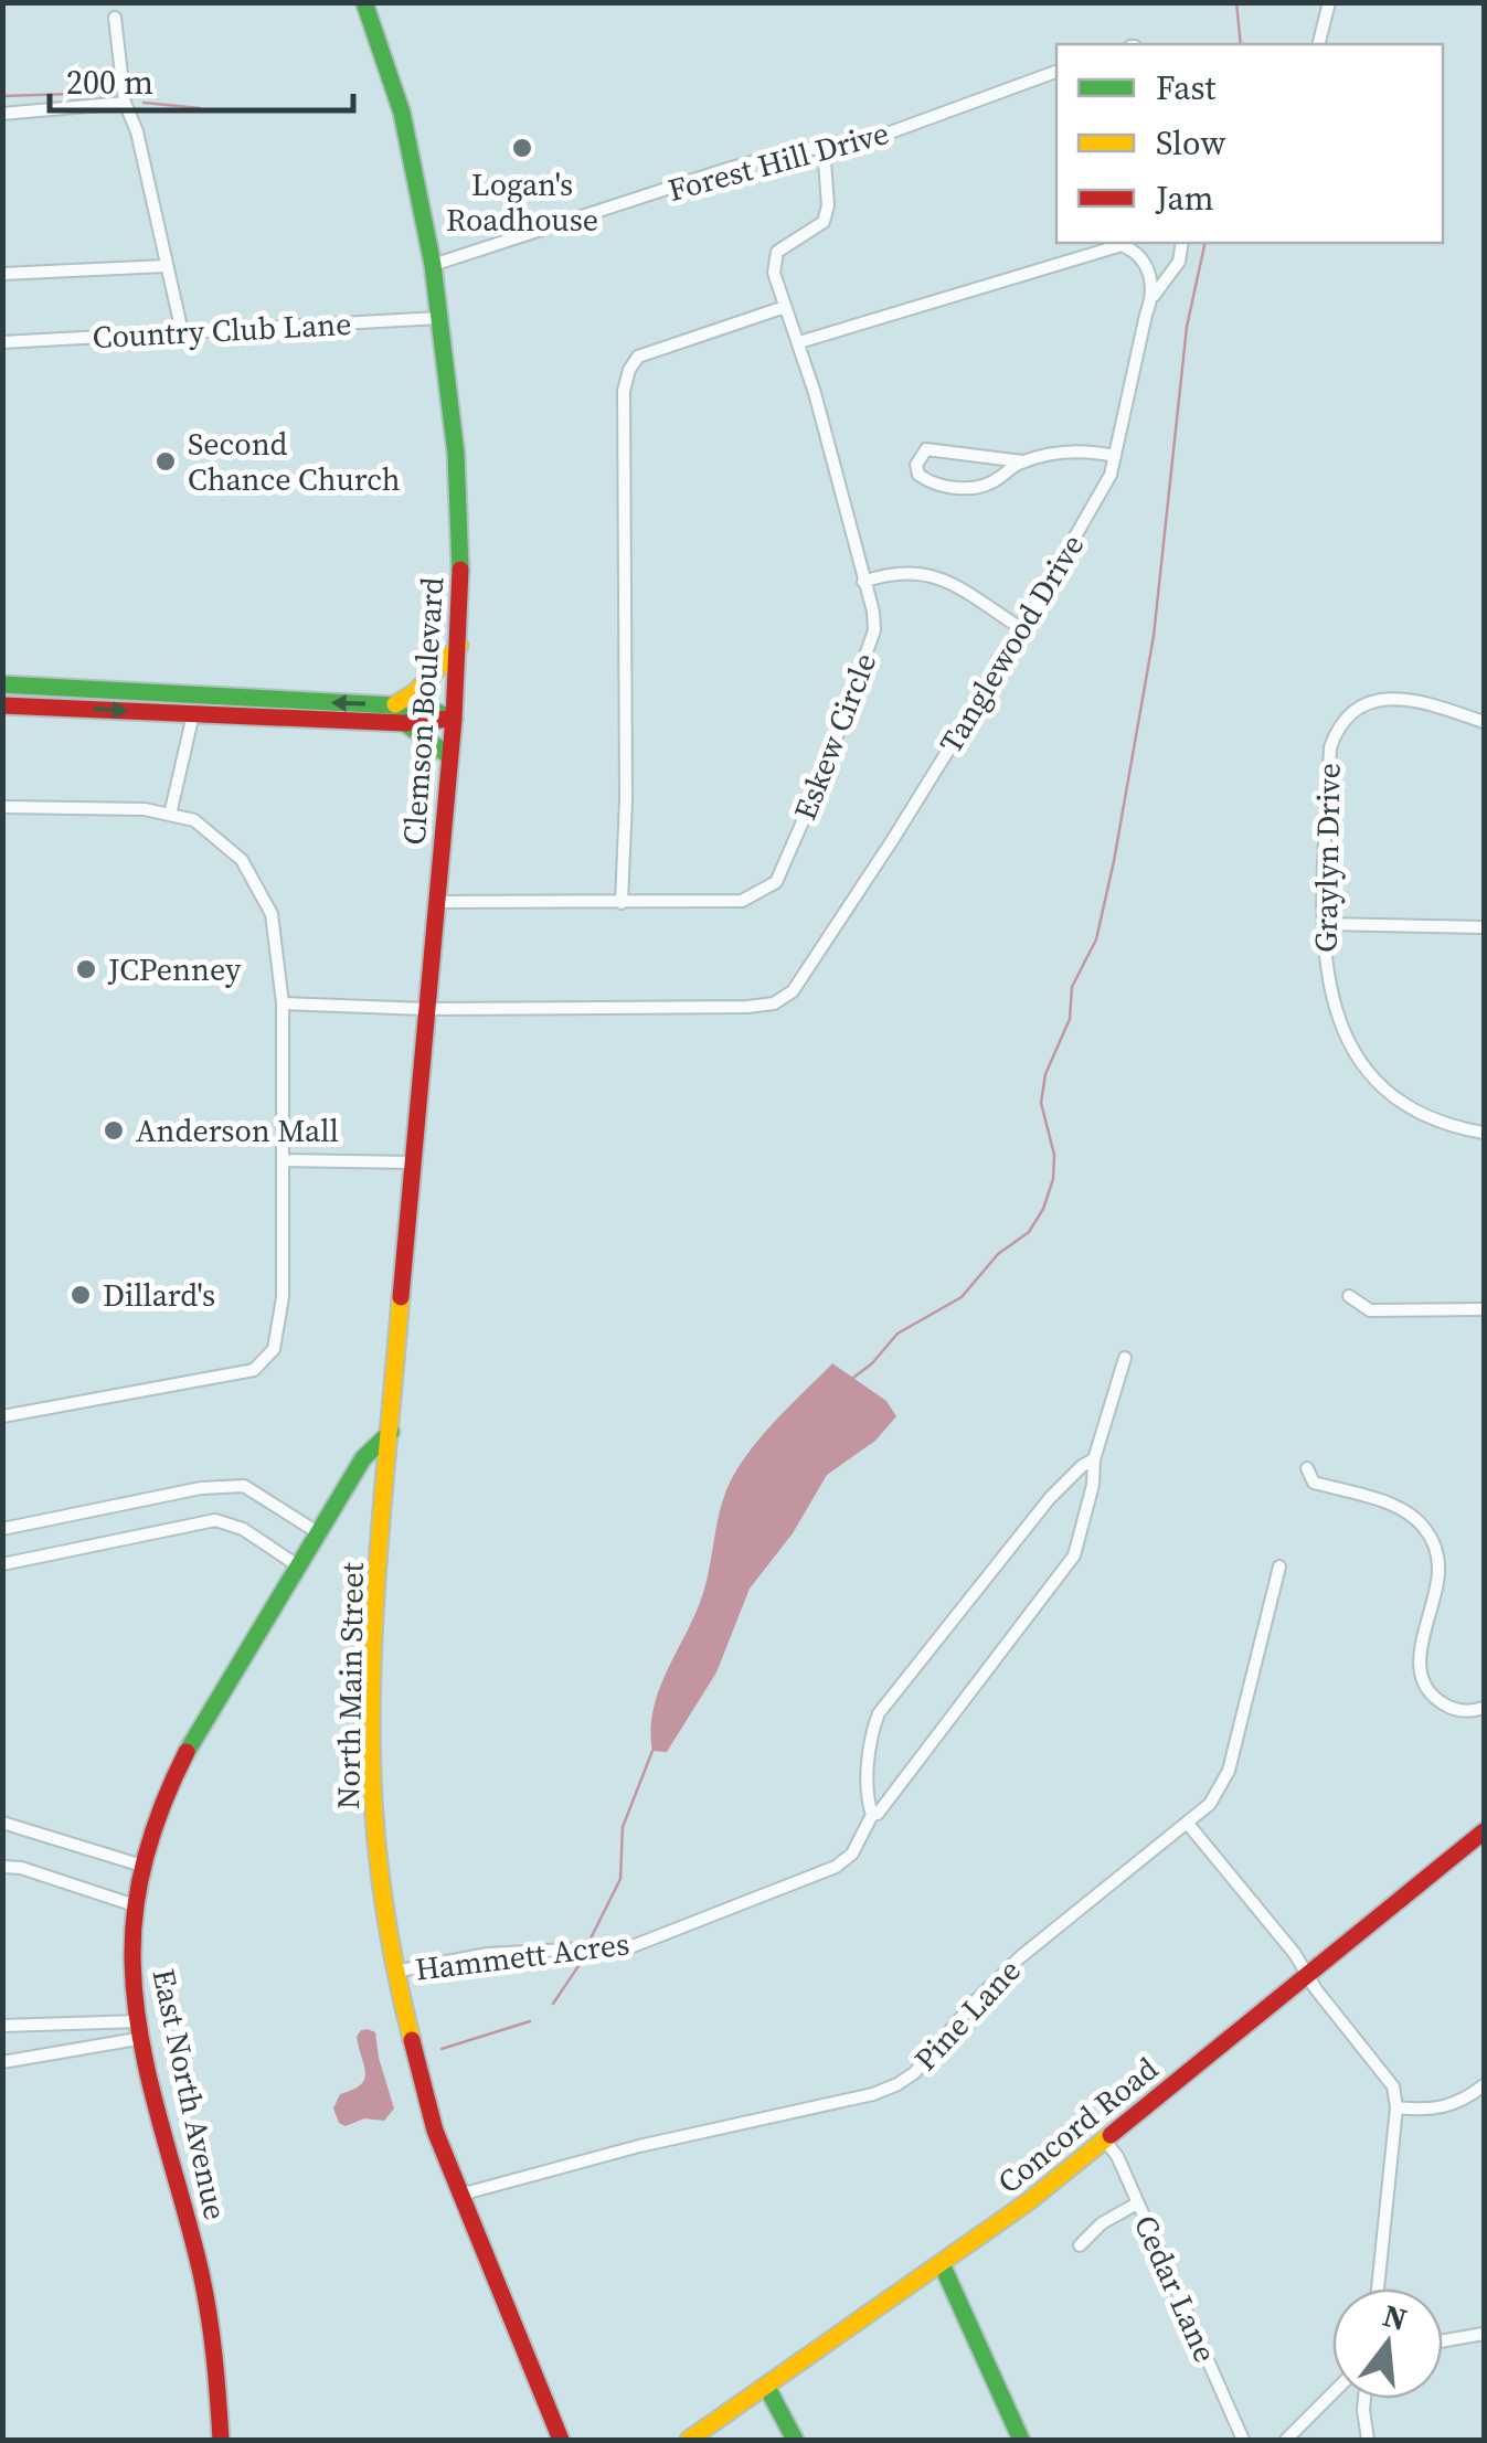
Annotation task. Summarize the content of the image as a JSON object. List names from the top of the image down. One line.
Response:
{"streets":{"main road":["Clemson Boulevard","North Main Street","East North Avenue","Concord Road"],"street":["Forest Hill Drive","Country Club Lane","Tanglewood Drive","Eskew Circle","Graylyn Drive","Hammett Acres","Pine Lane","Cedar Lane"]},"crossings":[["Forest Hill Drive","Clemson Boulevard"],["Forest Hill Drive","Eskew Circle"],["Country Club Lane","Clemson Boulevard"],["Tanglewood Drive","Clemson Boulevard"],["Clemson Boulevard","Eskew Circle"],["Clemson Boulevard","North Main Street"],["Clemson Boulevard","East North Avenue"],["North Main Street","Hammett Acres"],["North Main Street","Pine Lane"],["North Main Street","East North Avenue"],["Concord Road","Cedar Lane"]],"places":["Logan's Roadhouse","Second Chance Church","JCPenney","Anderson Mall","Dillard's"],"legend":["Fast","Slow","Jam"],"scale_bar":"200 m","north":"top"}
